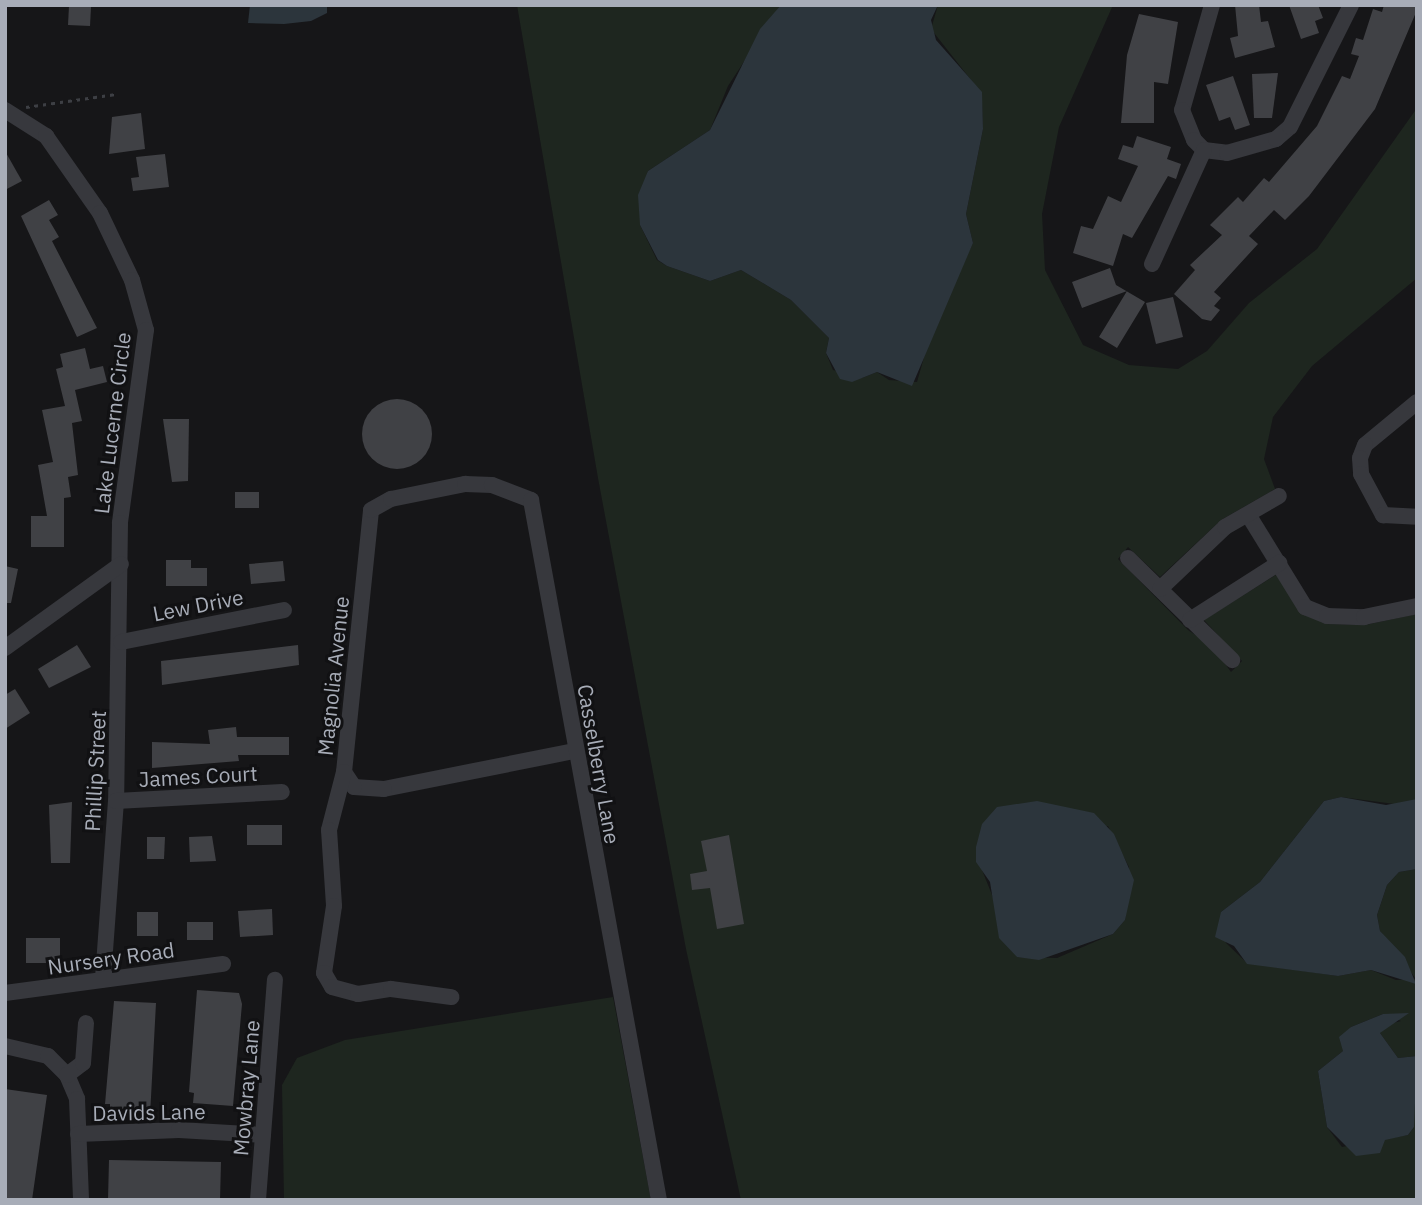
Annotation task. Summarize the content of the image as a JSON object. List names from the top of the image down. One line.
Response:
{"streets":{"street":["Lake Lucerne Circle","Lew Drive","Magnolia Avenue","Casselberry Lane","Phillip Street","James Court","Nursery Road","Mowbray Lane","Davids Lane"]},"crossings":[["Lake Lucerne Circle","Phillip Street"],["Lew Drive","Phillip Street"],["Magnolia Avenue","Casselberry Lane"],["Phillip Street","James Court"],["Phillip Street","Nursery Road"],["Mowbray Lane","Davids Lane"]]}
